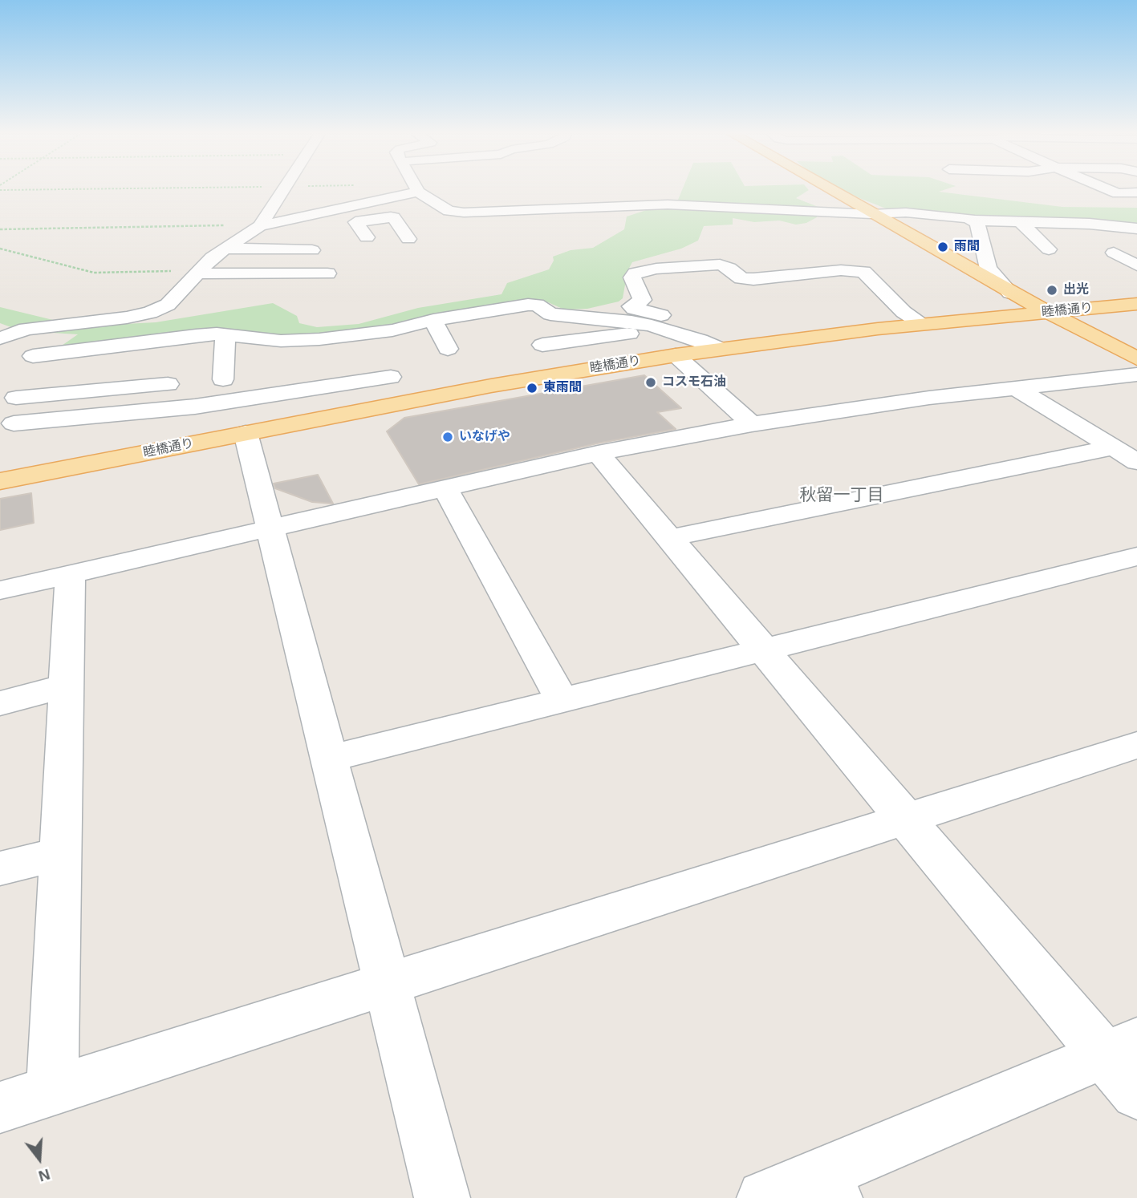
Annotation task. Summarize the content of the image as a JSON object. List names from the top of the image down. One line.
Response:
{"streets":{"main road":["睦橋通り"]},"districts":["秋留一丁目"],"places":["雨間","出光","コスモ石油","東雨間","いなげや"],"north":"bottom"}
